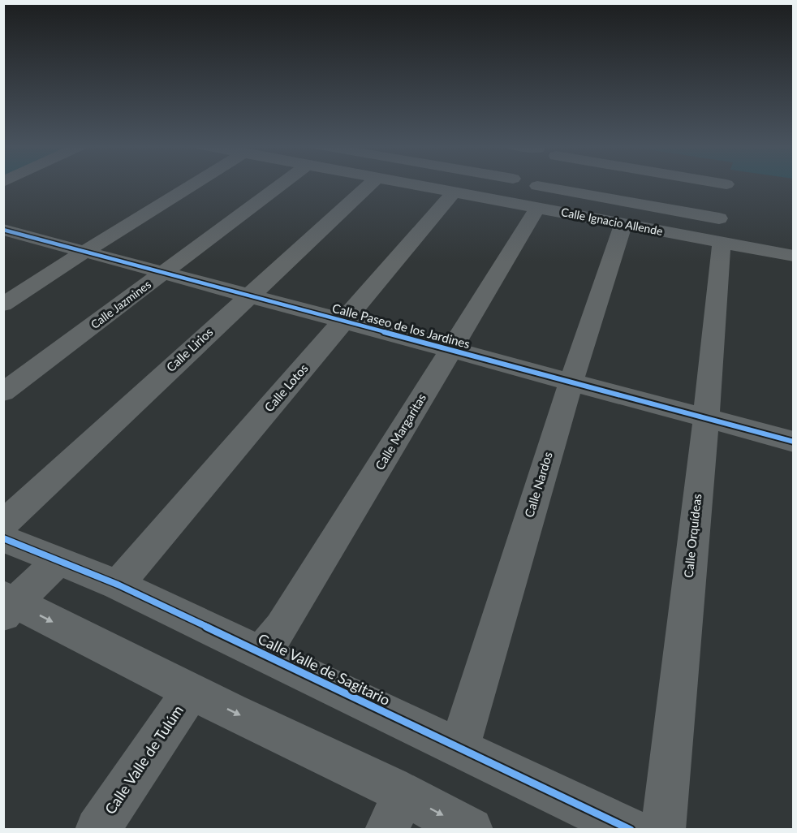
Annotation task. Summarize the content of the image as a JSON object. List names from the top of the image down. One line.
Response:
{"streets":{"street":["Calle Ignacio Allende","Calle Jazmines","Calle Paseo de los Jardines","Calle Lirios","Calle Lotos","Calle Margaritas","Calle Nardos","Calle Orquídeas","Calle Valle de Sagitario","Calle Valle de Tulúm"]},"crossings":[["Calle Ignacio Allende","Calle Lotos"],["Calle Ignacio Allende","Calle Margaritas"],["Calle Ignacio Allende","Calle Nardos"],["Calle Ignacio Allende","Calle Orquídeas"],["Calle Jazmines","Calle Paseo de los Jardines"],["Calle Paseo de los Jardines","Calle Lirios"],["Calle Paseo de los Jardines","Calle Lotos"],["Calle Paseo de los Jardines","Calle Margaritas"],["Calle Paseo de los Jardines","Calle Nardos"],["Calle Paseo de los Jardines","Calle Orquídeas"],["Calle Lotos","Calle Valle de Sagitario"],["Calle Margaritas","Calle Valle de Sagitario"],["Calle Nardos","Calle Valle de Sagitario"]]}
